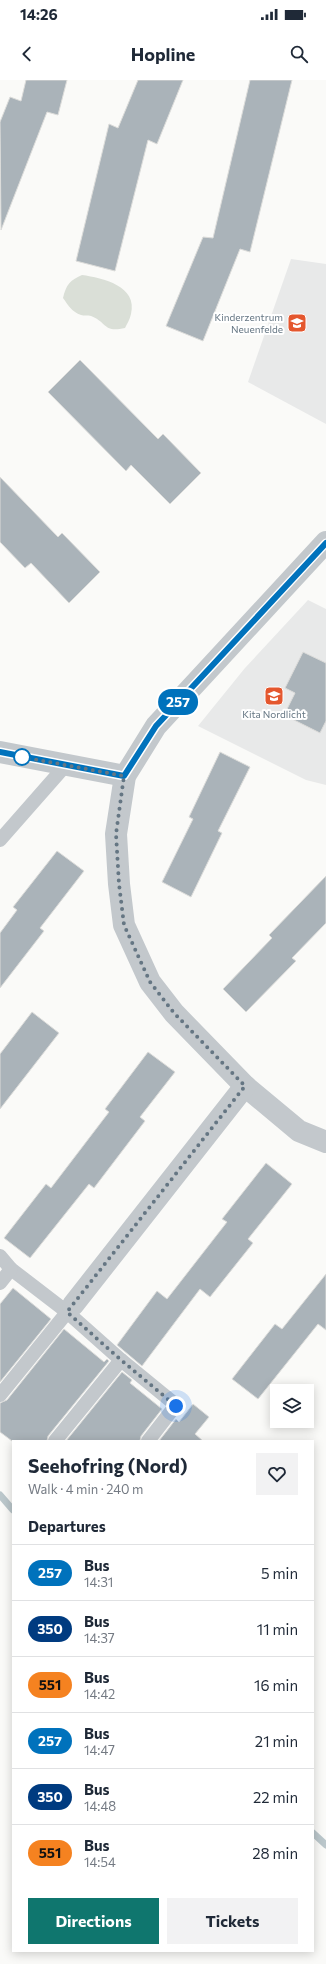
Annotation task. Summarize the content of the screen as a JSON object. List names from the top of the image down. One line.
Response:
{"places":{"school or university":["Kinderzentrum Neuenfelde","Kita Nordlicht"]},"lines":["bus line 257"],"page":{"status":"14:26","header":"Hopline","on_map":"257","heading":[["Seehofring (Nord)","Walk · 4 min · 240 m"],"Departures"],"list":[{"mark":"257","name":"Bus","note":"14:31","value":"5 min"},{"mark":"350","name":"Bus","note":"14:37","value":"11 min"},{"mark":"551","name":"Bus","note":"14:42","value":"16 min"},{"mark":"257","name":"Bus","note":"14:47","value":"21 min"},{"mark":"350","name":"Bus","note":"14:48","value":"22 min"},{"mark":"551","name":"Bus","note":"14:54","value":"28 min"}],"buttons":["Directions","Tickets"]}}
